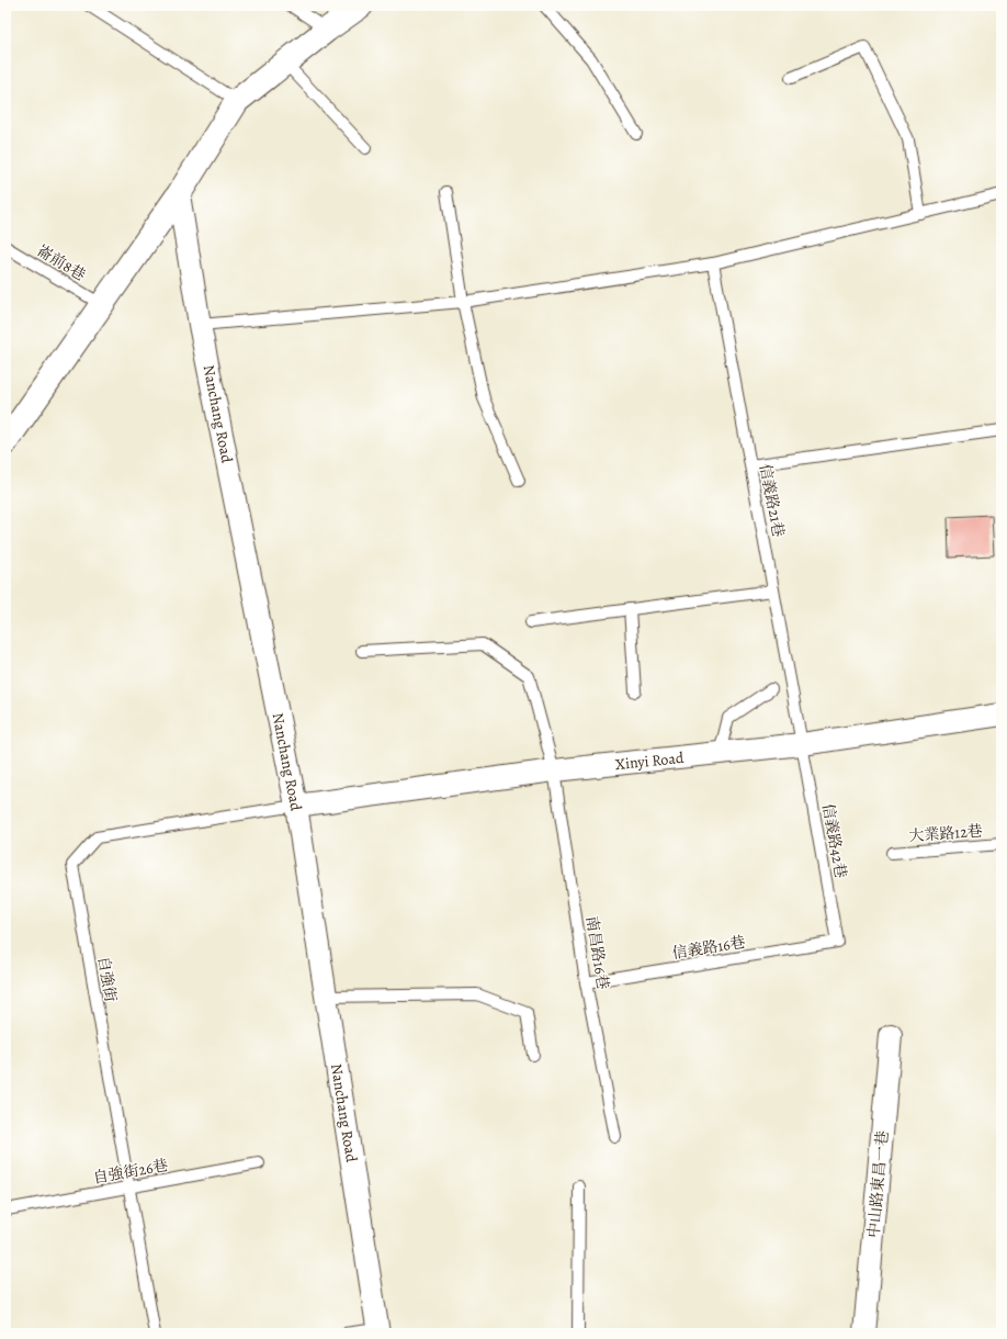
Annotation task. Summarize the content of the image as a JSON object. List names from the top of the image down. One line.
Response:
{"streets":{"street":["Nanchang Road","Xinyi Road","中山路東昌一巷"],"lane":["崙前8巷","信義路21巷","大業路12巷","信義路42巷","信義路16巷","南昌路16巷","自強街","自強街26巷"]},"crossings":[["Nanchang Road","Xinyi Road"],["Nanchang Road","自強街"],["信義路21巷","Xinyi Road"],["信義路21巷","信義路42巷"],["Xinyi Road","信義路42巷"],["Xinyi Road","南昌路16巷"],["Xinyi Road","自強街"],["信義路42巷","信義路16巷"],["信義路16巷","南昌路16巷"],["自強街","自強街26巷"]]}
